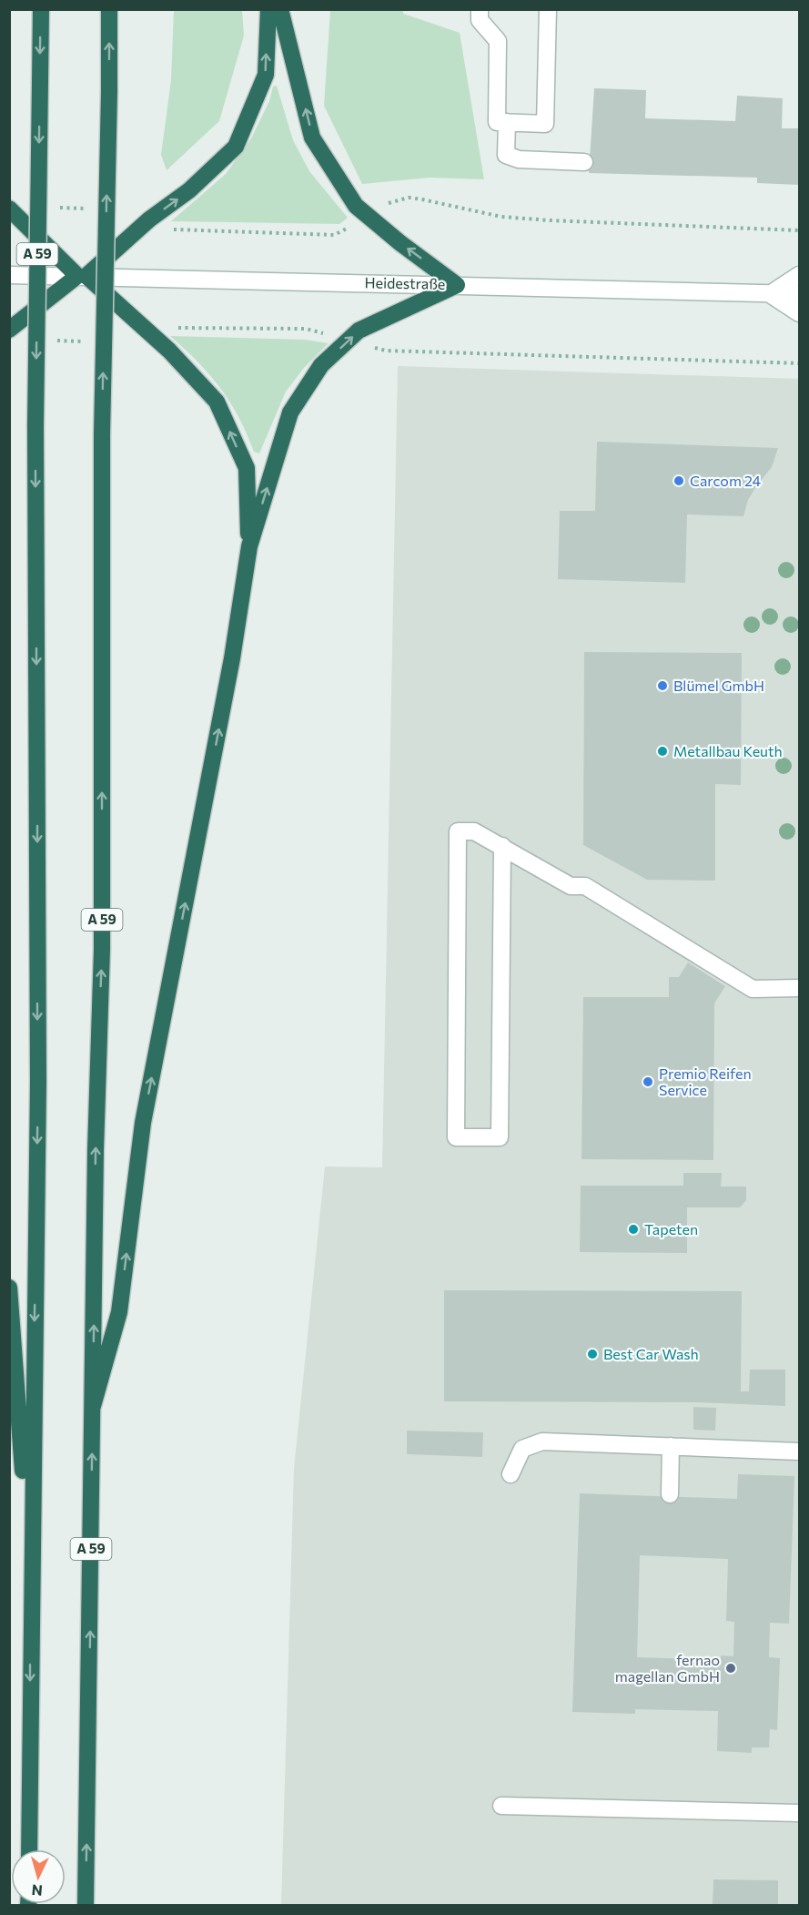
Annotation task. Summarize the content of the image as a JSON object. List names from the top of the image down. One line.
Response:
{"streets":{"highway":["A 59"],"main road":["Heidestraße"]},"places":["Carcom 24","Blümel GmbH","Metallbau Keuth","Premio Reifen Service","Tapeten","Best Car Wash","fernao magellan GmbH"],"north":"bottom"}
